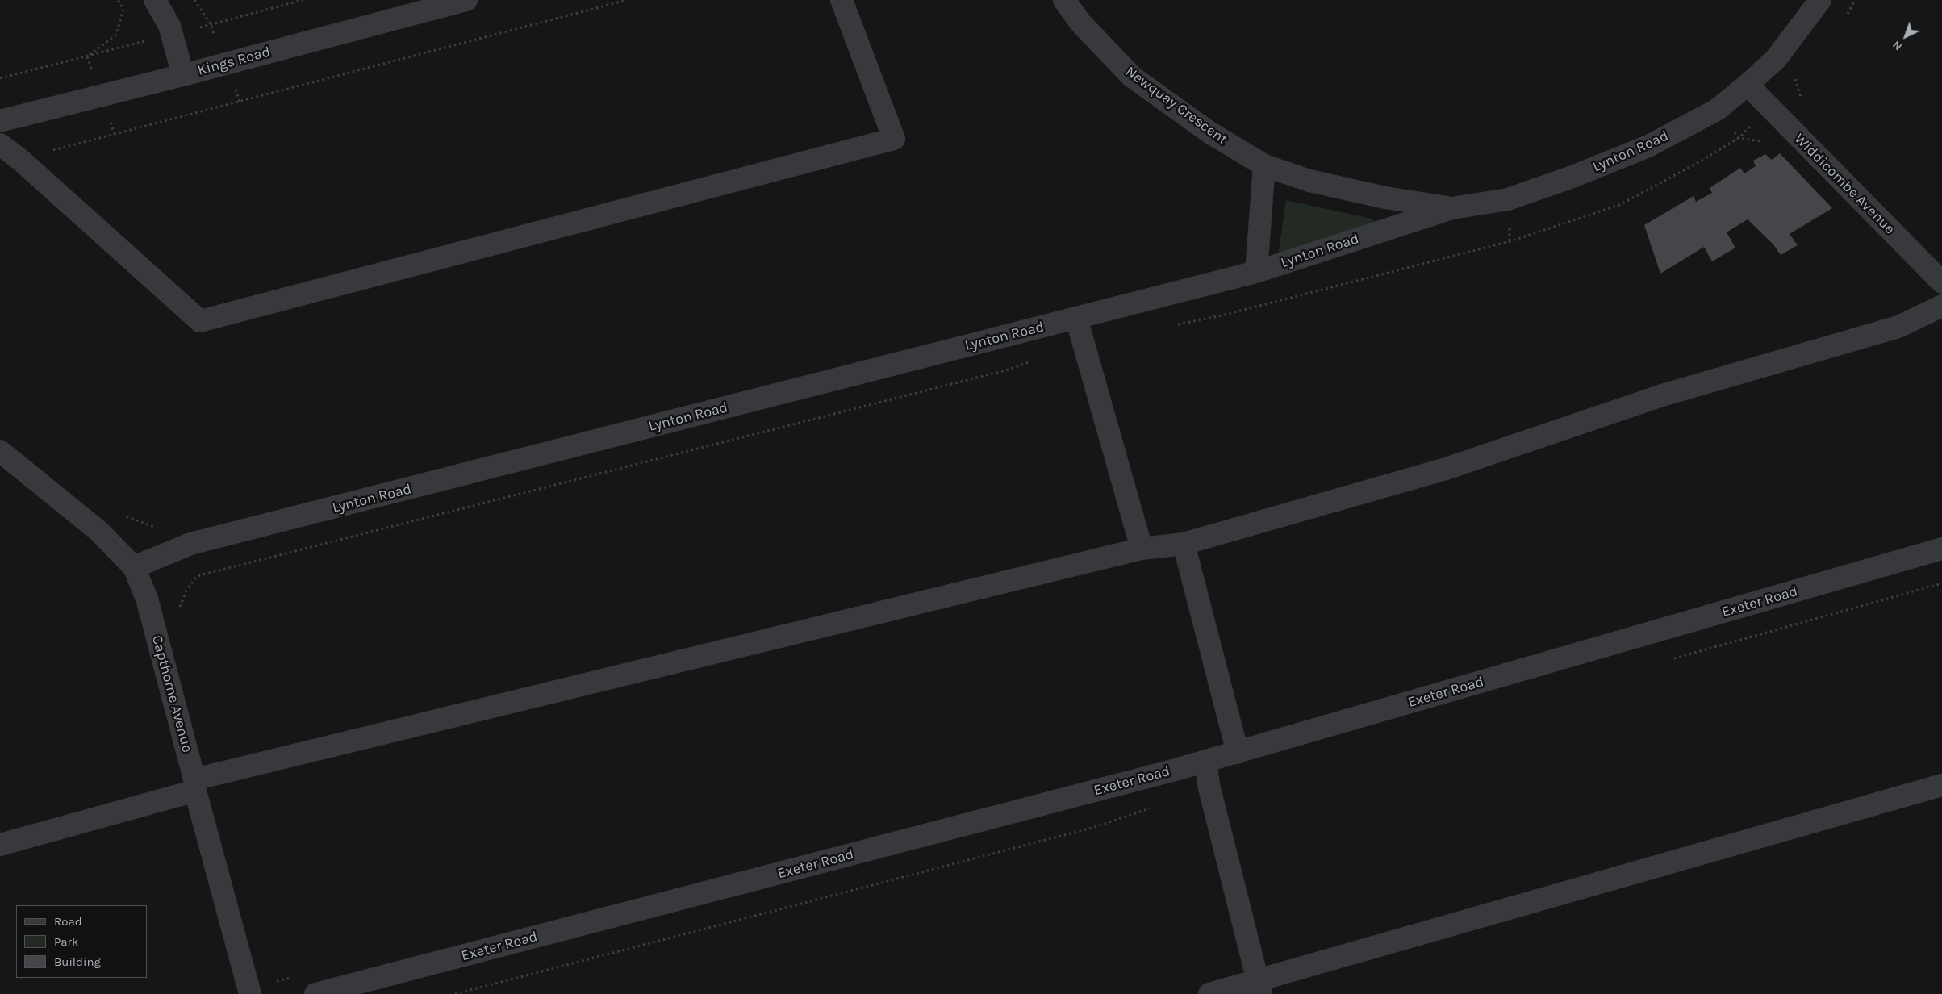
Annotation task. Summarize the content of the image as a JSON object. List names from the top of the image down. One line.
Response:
{"streets":{"street":["Kings Road","Newquay Crescent","Lynton Road","Widdicombe Avenue","Exeter Road","Capthorne Avenue"]},"crossings":[["Newquay Crescent","Lynton Road"],["Lynton Road","Widdicombe Avenue"],["Lynton Road","Capthorne Avenue"]],"legend":["Road","Park","Building"],"north":"bottom left"}
